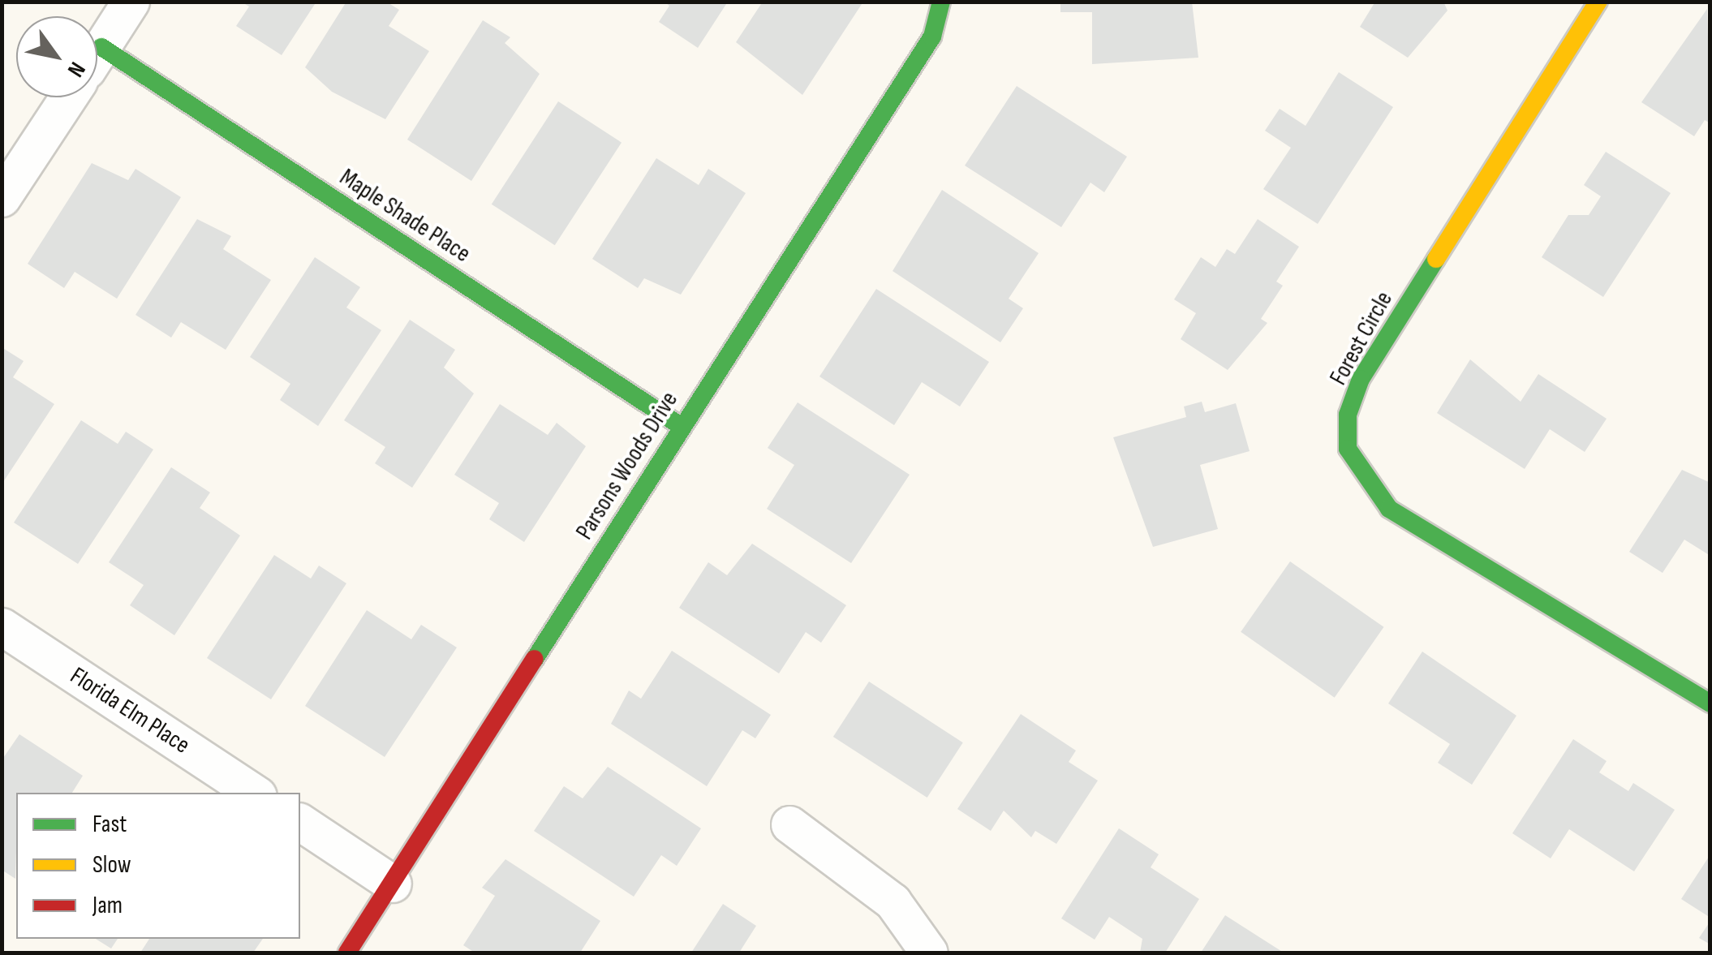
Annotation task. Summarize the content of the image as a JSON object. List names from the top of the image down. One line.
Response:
{"streets":{"street":["Maple Shade Place","Forest Circle","Parsons Woods Drive","Florida Elm Place"]},"crossings":[["Maple Shade Place","Parsons Woods Drive"]],"legend":["Fast","Slow","Jam"],"north":"bottom right"}
